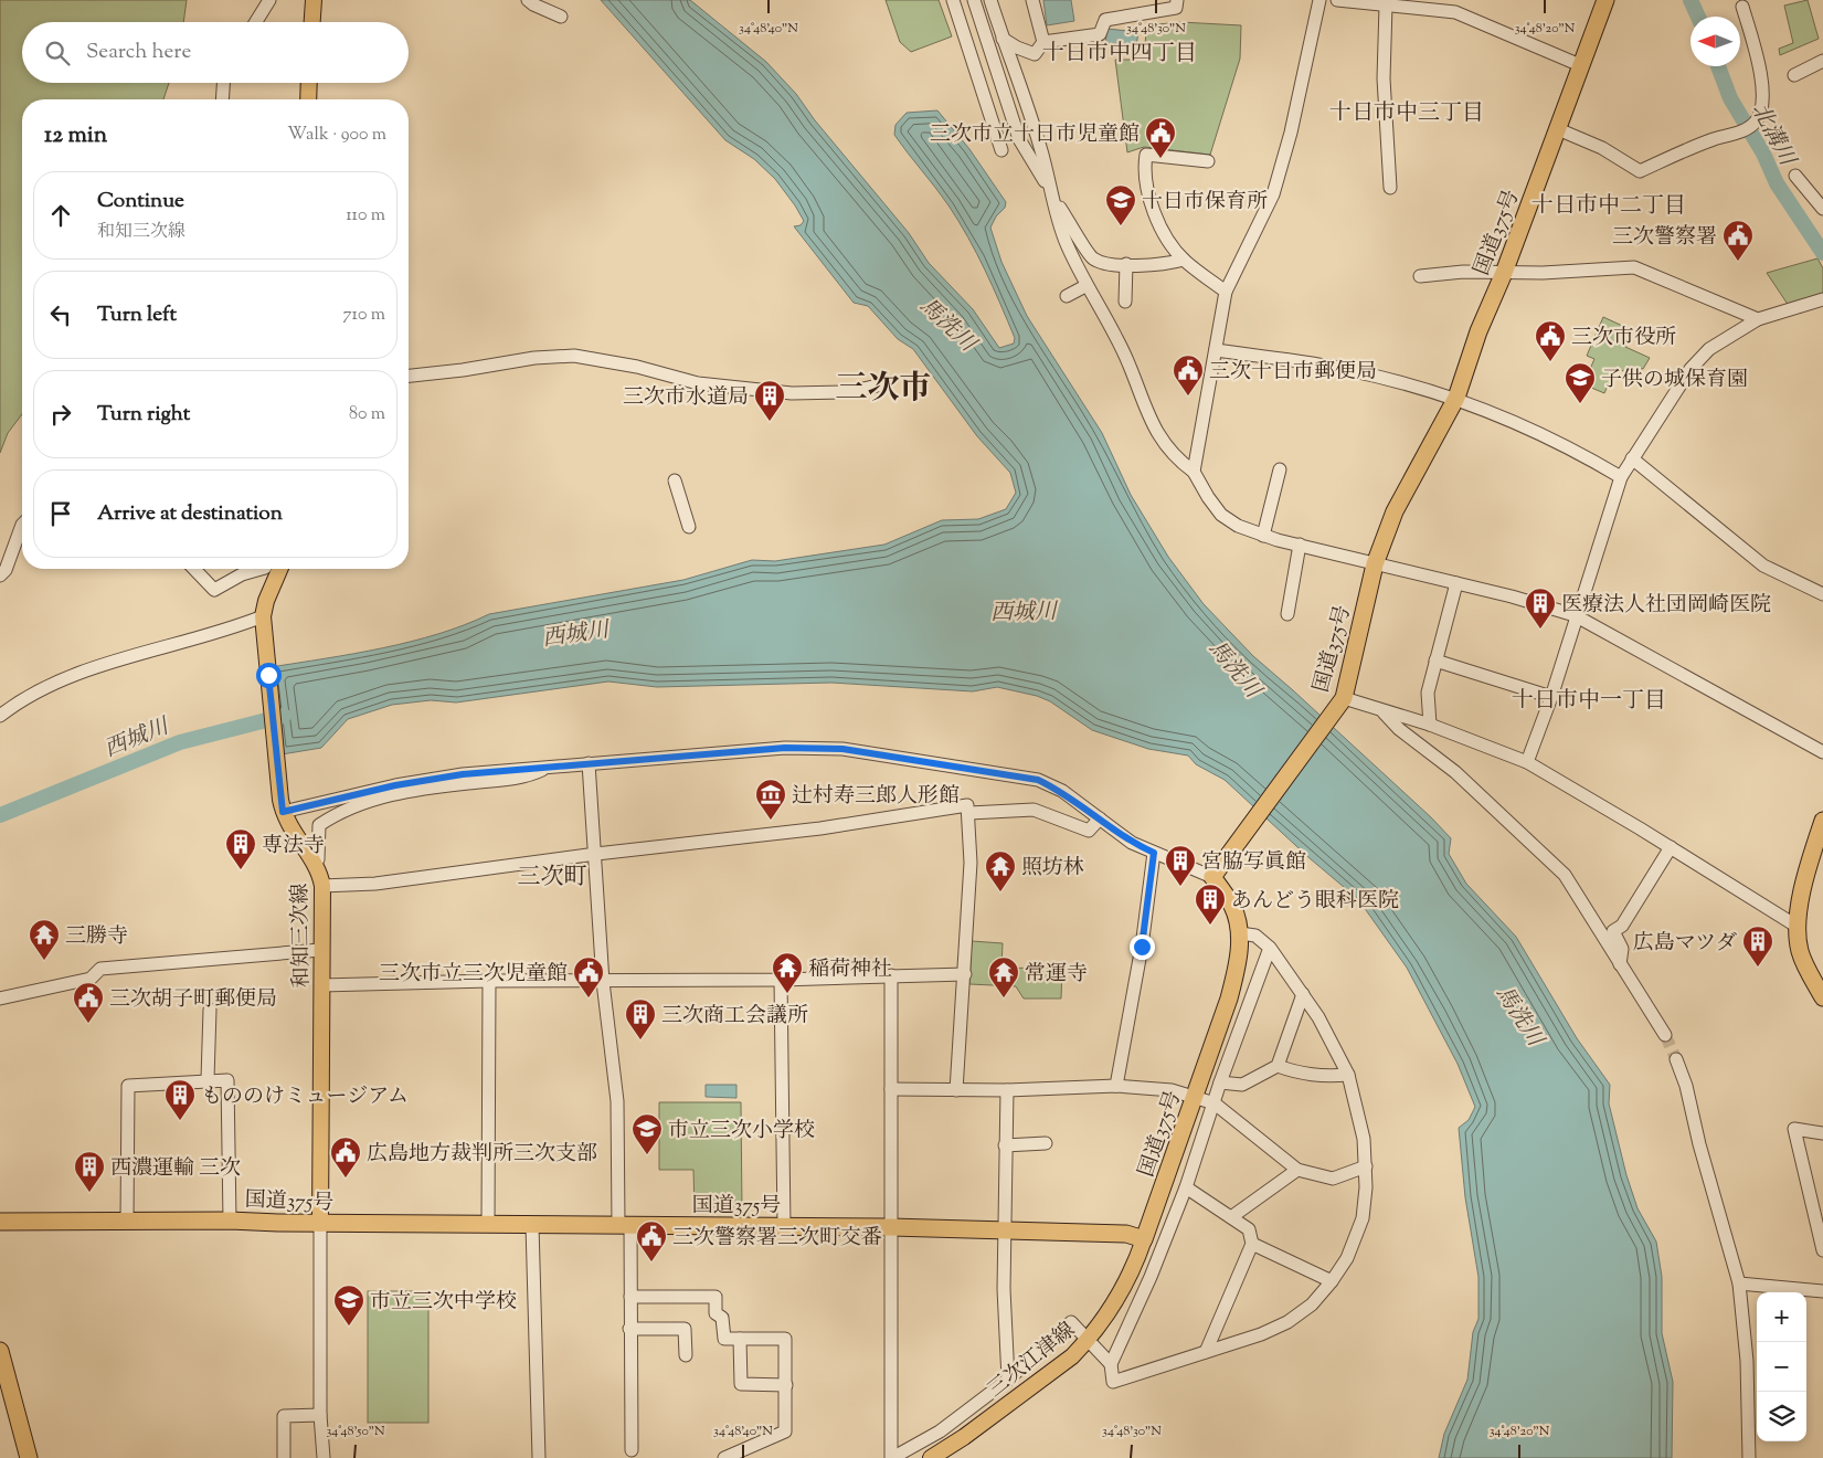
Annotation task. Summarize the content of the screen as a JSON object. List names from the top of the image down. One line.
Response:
{"streets":{"highway":["国道375号"],"main road":["和知三次線","三次江津線"]},"crossings":[["国道375号","和知三次線"],["国道375号","三次江津線"]],"districts":["十日市中四丁目","十日市中三丁目","十日市中二丁目","三次市","十日市中一丁目","三次町"],"water":["北溝川","馬洗川","西城川"],"places":{"public building":["三次市立十日市児童館","三次警察署","三次市役所","三次十日市郵便局","三次市立三次児童館","三次胡子町郵便局","広島地方裁判所三次支部","三次警察署三次町交番"],"school or university":["十日市保育所","子供の城保育園","市立三次小学校","市立三次中学校"],"building":["三次市水道局","医療法人社団岡崎医院","専法寺","宮脇写眞館","あんどう眼科医院","広島マツダ","三次商工会議所","もののけミュージアム","西濃運輸 三次"],"museum":["辻村寿三郎人形館"],"temple":["照坊林","三勝寺","稲荷神社","常運寺"]},"north":"left","page":{"search":"Search here","heading":["12 min","Walk · 900 m"],"list":[["Continue","和知三次線","110 m"],["Turn left","710 m"],["Turn right","80 m"],"Arrive at destination"],"map_buttons":["+","−"]},"coordinates":["34°48'40\"N","34°48'30\"N","34°48'20\"N","34°48'50\"N"]}
